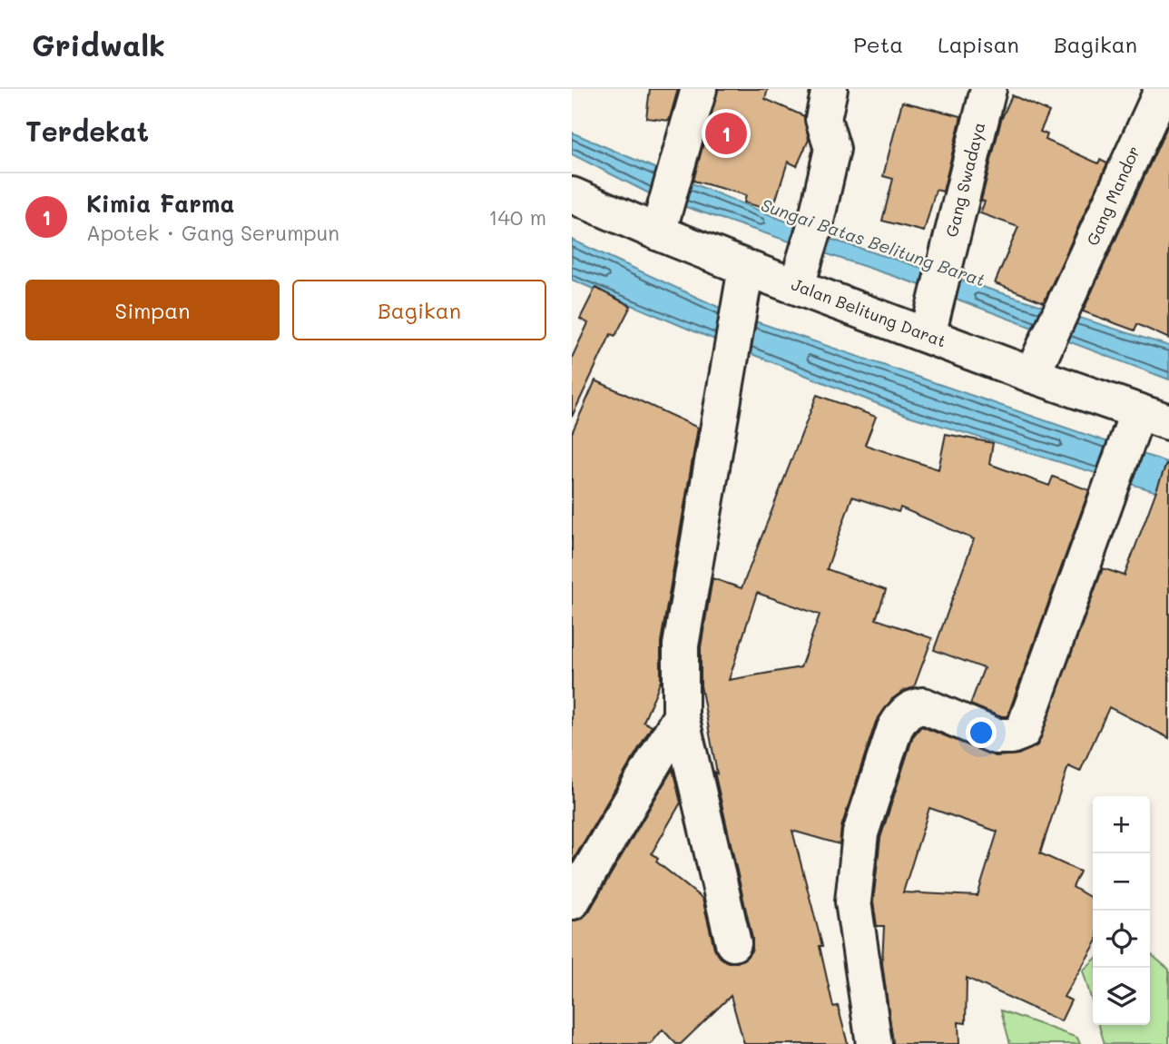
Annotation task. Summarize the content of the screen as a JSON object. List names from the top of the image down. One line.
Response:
{"streets":{"street":["Gang Swadaya","Gang Mandor","Jalan Belitung Darat"]},"crossings":[["Gang Swadaya","Jalan Belitung Darat"],["Gang Mandor","Jalan Belitung Darat"]],"water":["Sungai Batas Belitung Barat"],"page":{"header":"Gridwalk","nav":["Peta","Lapisan","Bagikan"],"heading":"Terdekat","pins":"1","list":[{"mark":"1","name":"Kimia Farma","note":"Apotek · Gang Serumpun","value":"140 m"}],"buttons":["Simpan","Bagikan"],"map_buttons":["+","−"]}}
